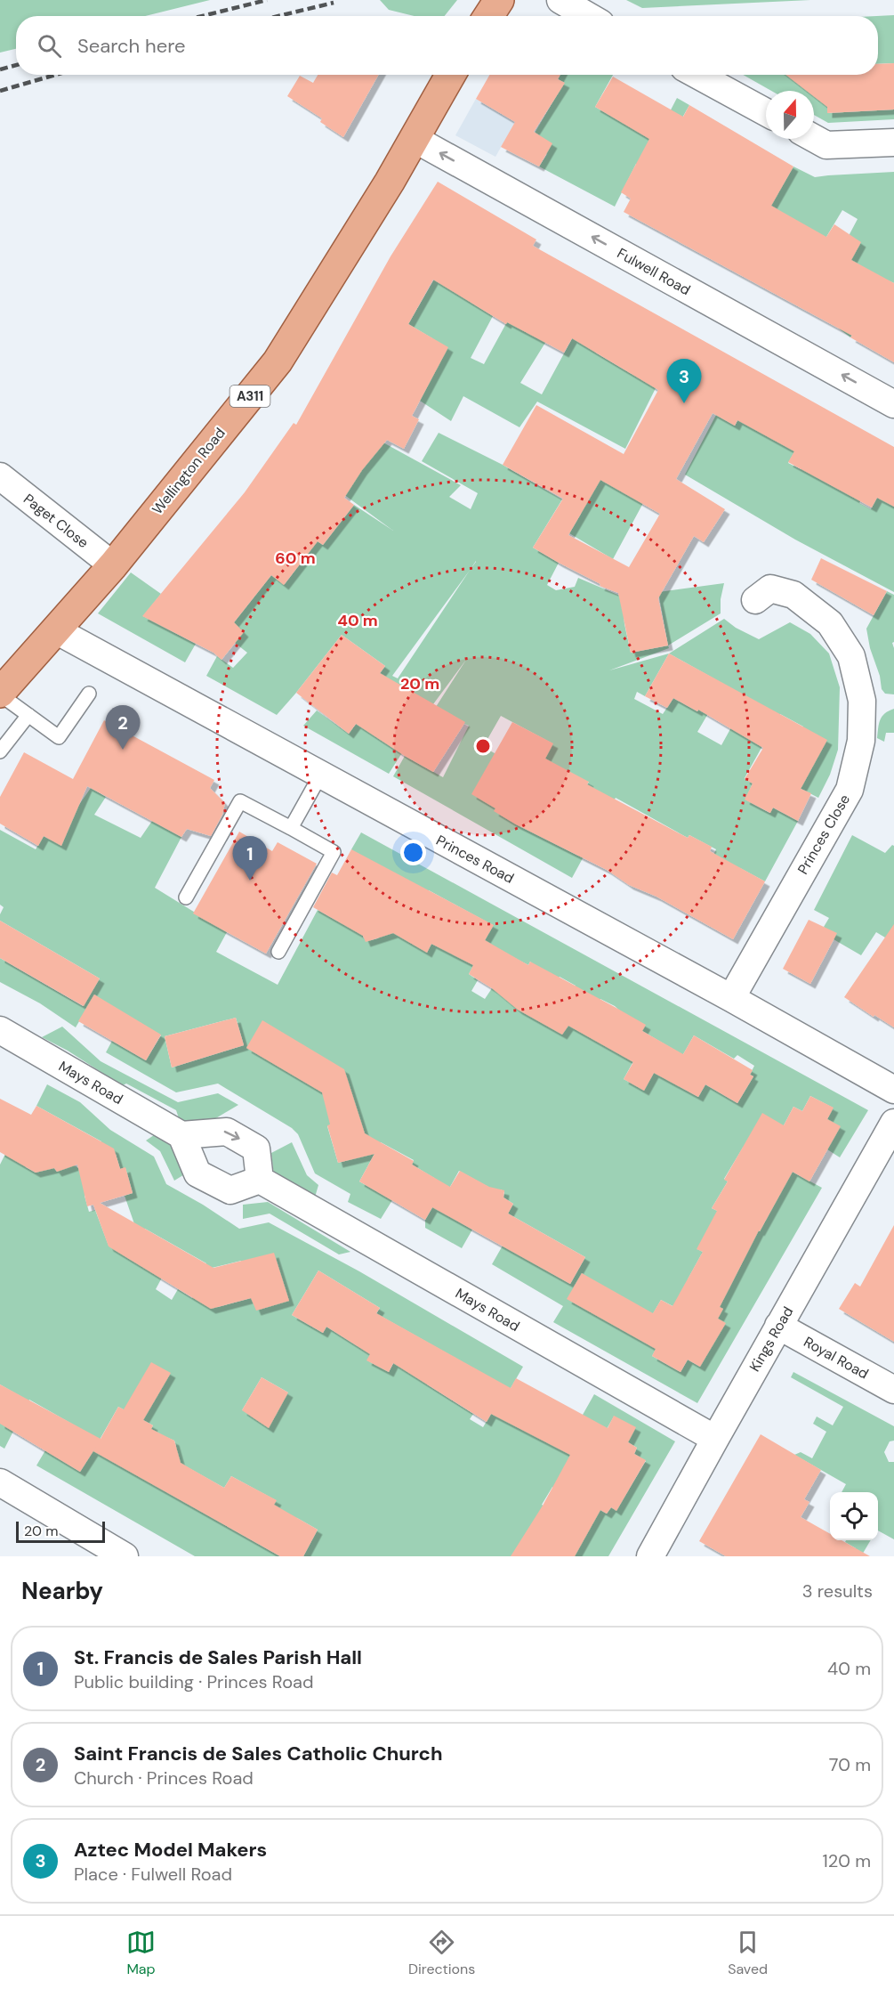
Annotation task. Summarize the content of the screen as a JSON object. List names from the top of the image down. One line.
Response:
{"streets":{"main road":["A311","Wellington Road"],"street":["Fulwell Road","Paget Close","Princes Close","Princes Road","Mays Road","Kings Road","Royal Road"]},"crossings":[["Fulwell Road","Wellington Road"],["Wellington Road","Paget Close"],["Wellington Road","Princes Road"],["Princes Close","Princes Road"],["Mays Road","Kings Road"],["Kings Road","Royal Road"]],"one_way":["Fulwell Road"],"scale_bar":"20 m","north":"top","page":{"search":"Search here","pins":["3","2","1"],"scale":"20 m","heading":["Nearby","3 results"],"list":[{"mark":"1","name":"St. Francis de Sales Parish Hall","note":"Public building · Princes Road","value":"40 m"},{"mark":"2","name":"Saint Francis de Sales Catholic Church","note":"Church · Princes Road","value":"70 m"},{"mark":"3","name":"Aztec Model Makers","note":"Place · Fulwell Road","value":"120 m"}],"nav":["Map","Directions","Saved"]},"rings":["60 m","40 m","20 m"]}
